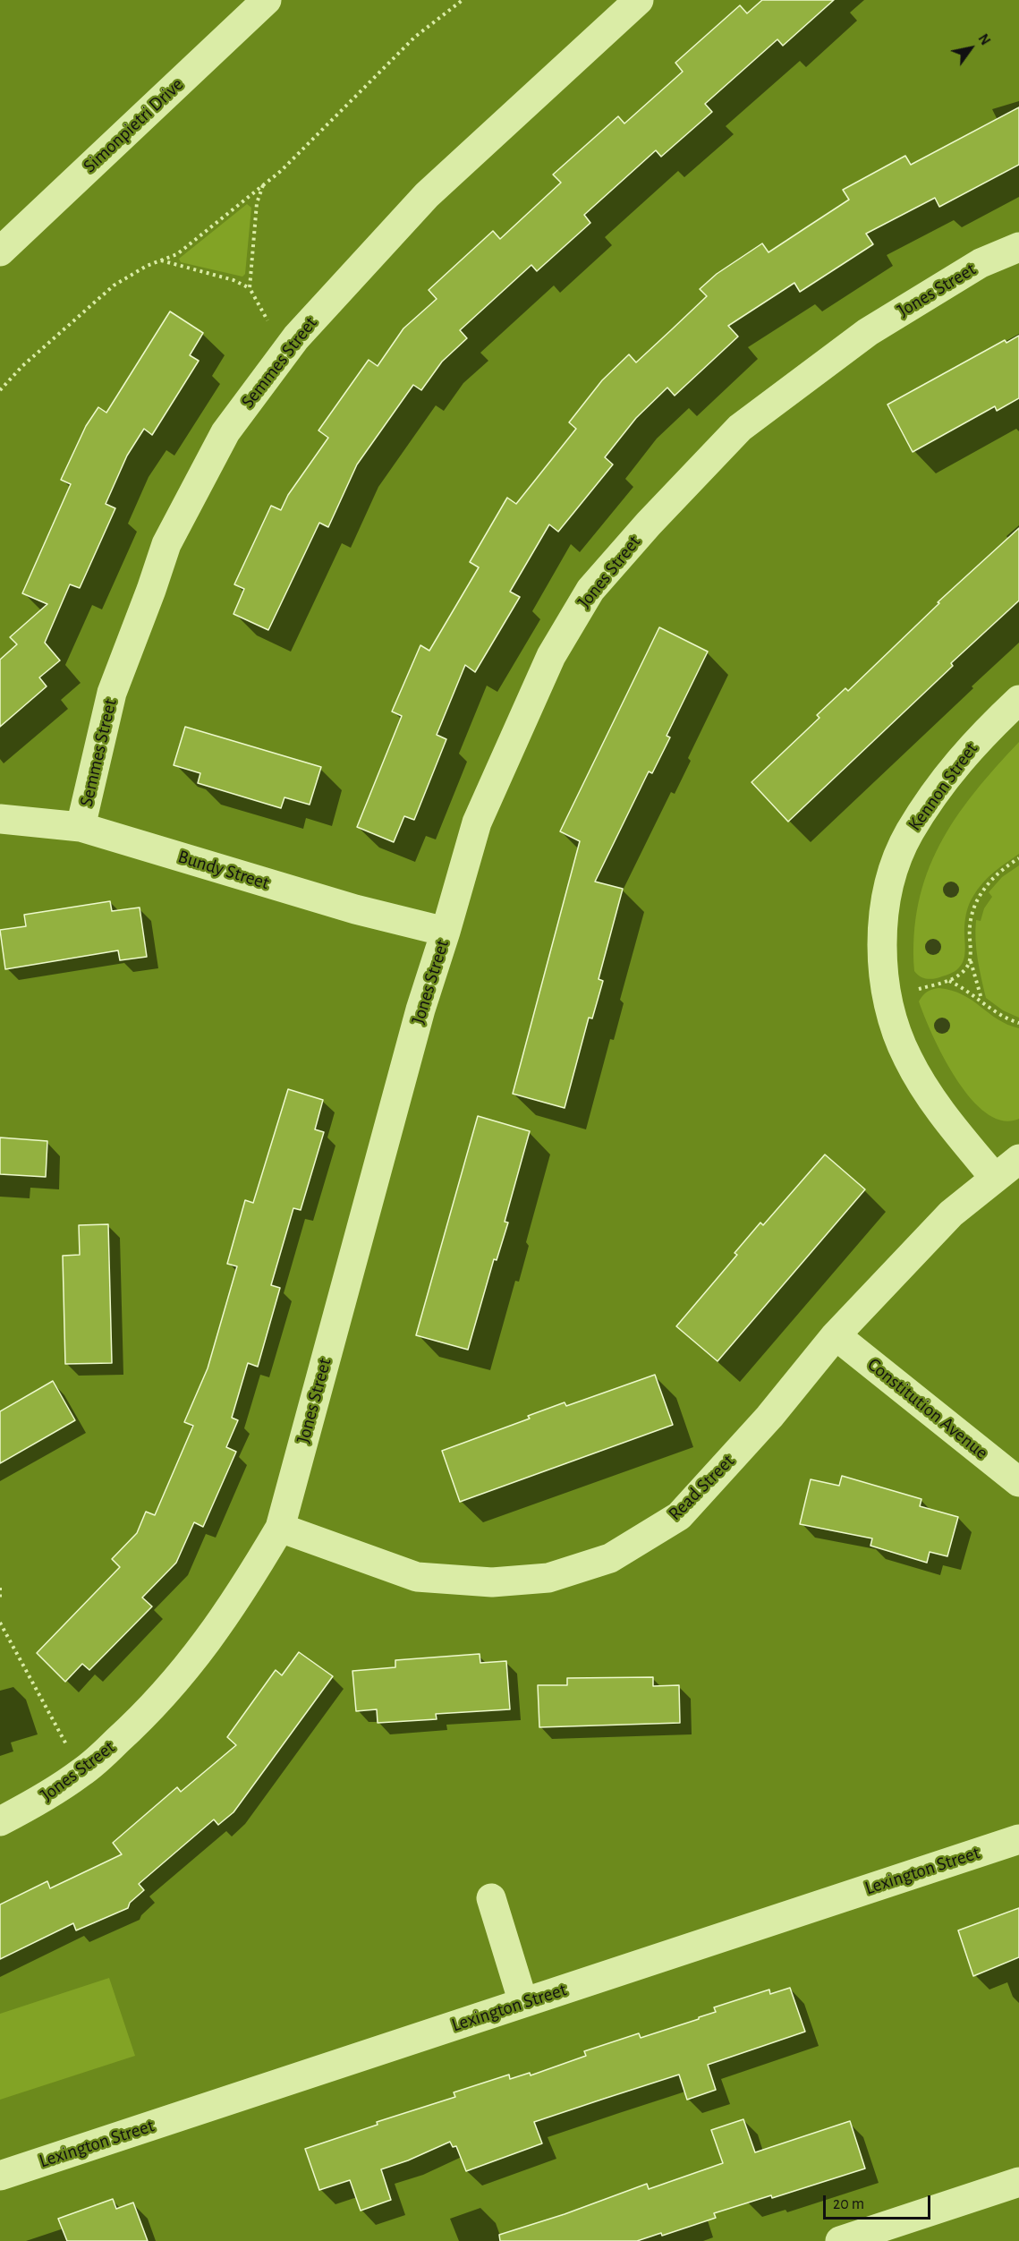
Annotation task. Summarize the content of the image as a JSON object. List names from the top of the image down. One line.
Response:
{"streets":{"street":["Simonpietri Drive","Jones Street","Semmes Street","Kennon Street","Bundy Street","Constitution Avenue","Read Street","Lexington Street"]},"crossings":[["Jones Street","Bundy Street"],["Jones Street","Read Street"],["Semmes Street","Bundy Street"],["Kennon Street","Read Street"],["Constitution Avenue","Read Street"]],"scale_bar":"20 m","north":"top right"}
